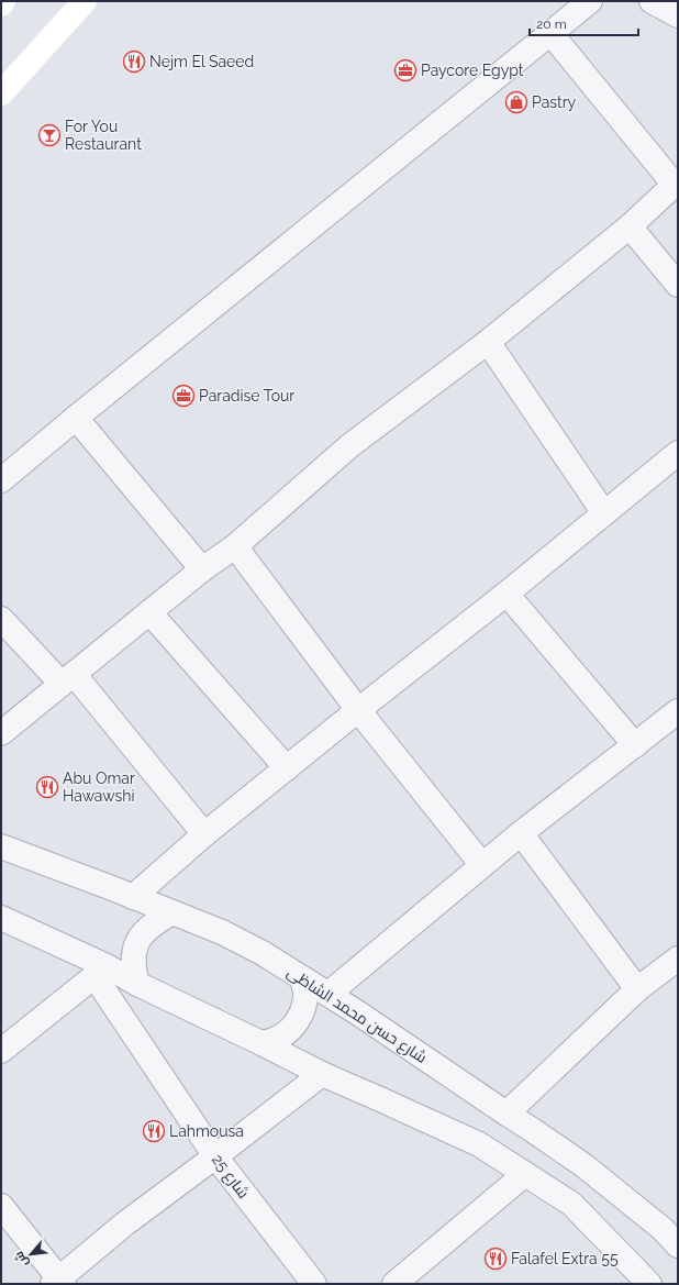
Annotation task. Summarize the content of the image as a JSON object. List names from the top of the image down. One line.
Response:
{"streets":{"street":["شارع حسن محمد الشاظى","شارع 25"]},"places":{"restaurant":["Nejm El Saeed","Abu Omar Hawawshi","Lahmousa","Falafel Extra 55"],"office":["Paycore Egypt","Paradise Tour"],"shop":["Pastry"],"bar":["For You Restaurant"]},"scale_bar":"20 m","north":"bottom left"}
